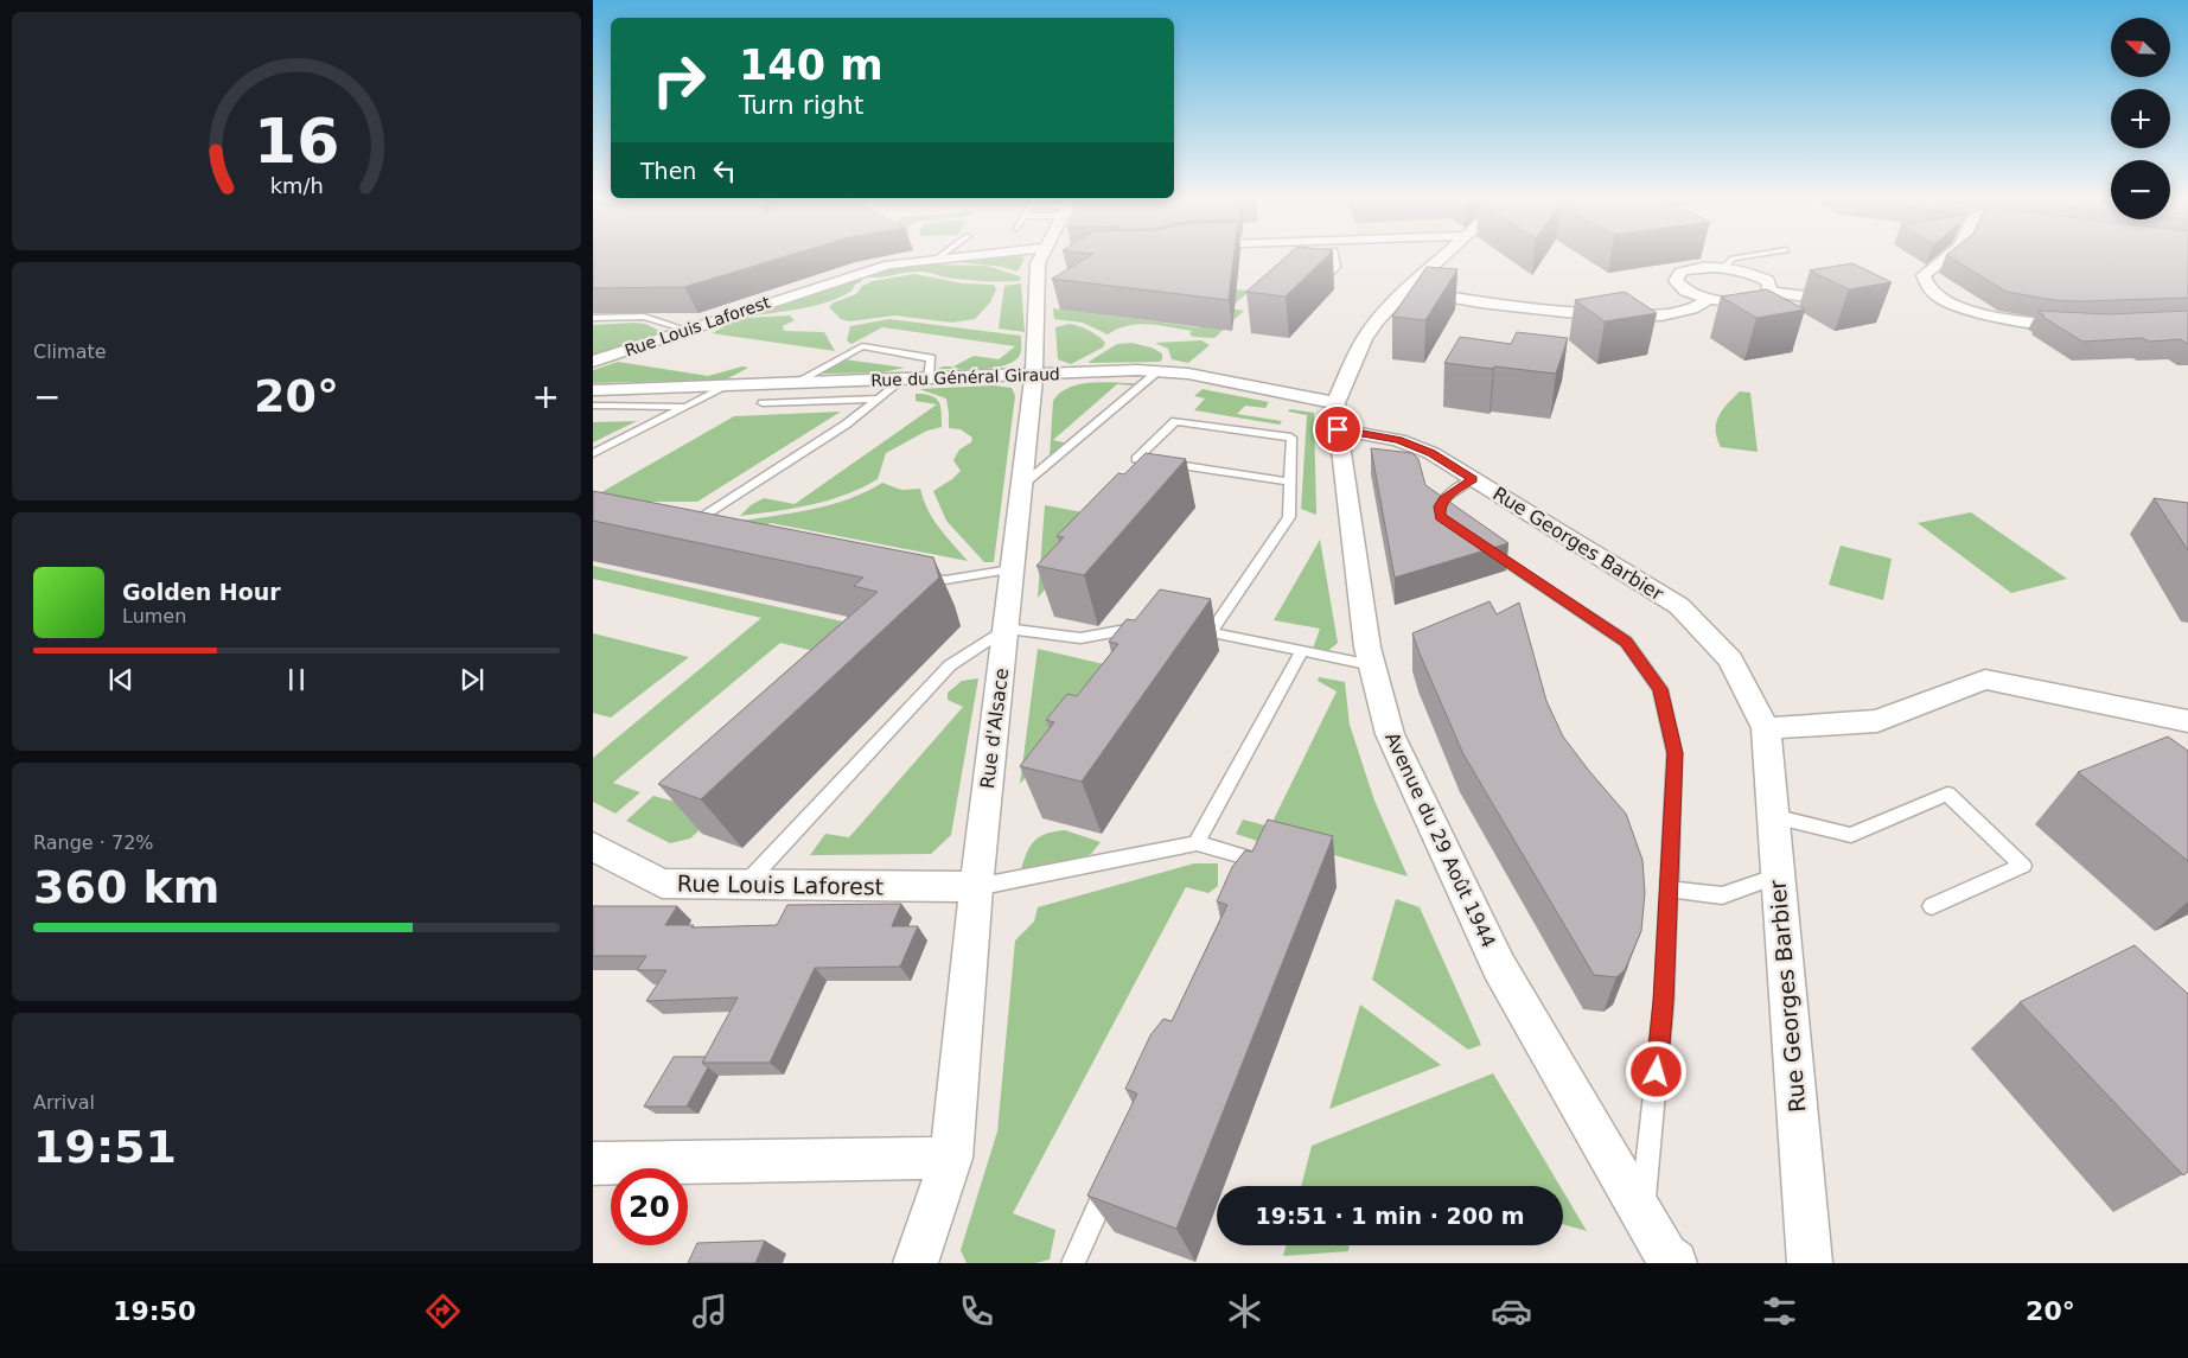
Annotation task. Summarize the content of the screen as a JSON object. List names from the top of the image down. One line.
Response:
{"streets":{"street":["Rue Louis Laforest","Rue du Général Giraud","Rue Georges Barbier","Rue d'Alsace","Avenue du 29 Août 1944"]},"crossings":[["Rue Louis Laforest","Rue d'Alsace"],["Rue du Général Giraud","Rue Georges Barbier"],["Rue du Général Giraud","Rue d'Alsace"],["Rue du Général Giraud","Avenue du 29 Août 1944"],["Rue Georges Barbier","Avenue du 29 Août 1944"]],"north":"top left","page":{"map_buttons":["+","−"],"turn":["140 m","Turn right"],"then":"Then","tile":["Climate",["Range · 72%","360 km"],["Arrival","19:51"]],"heat":["−","20°","+"],"song":["Golden Hour","Lumen"],"limit":"20","trip":"19:51 · 1 min · 200 m","tabs":["19:50","20°"],"gauge":["16","km/h"]}}
